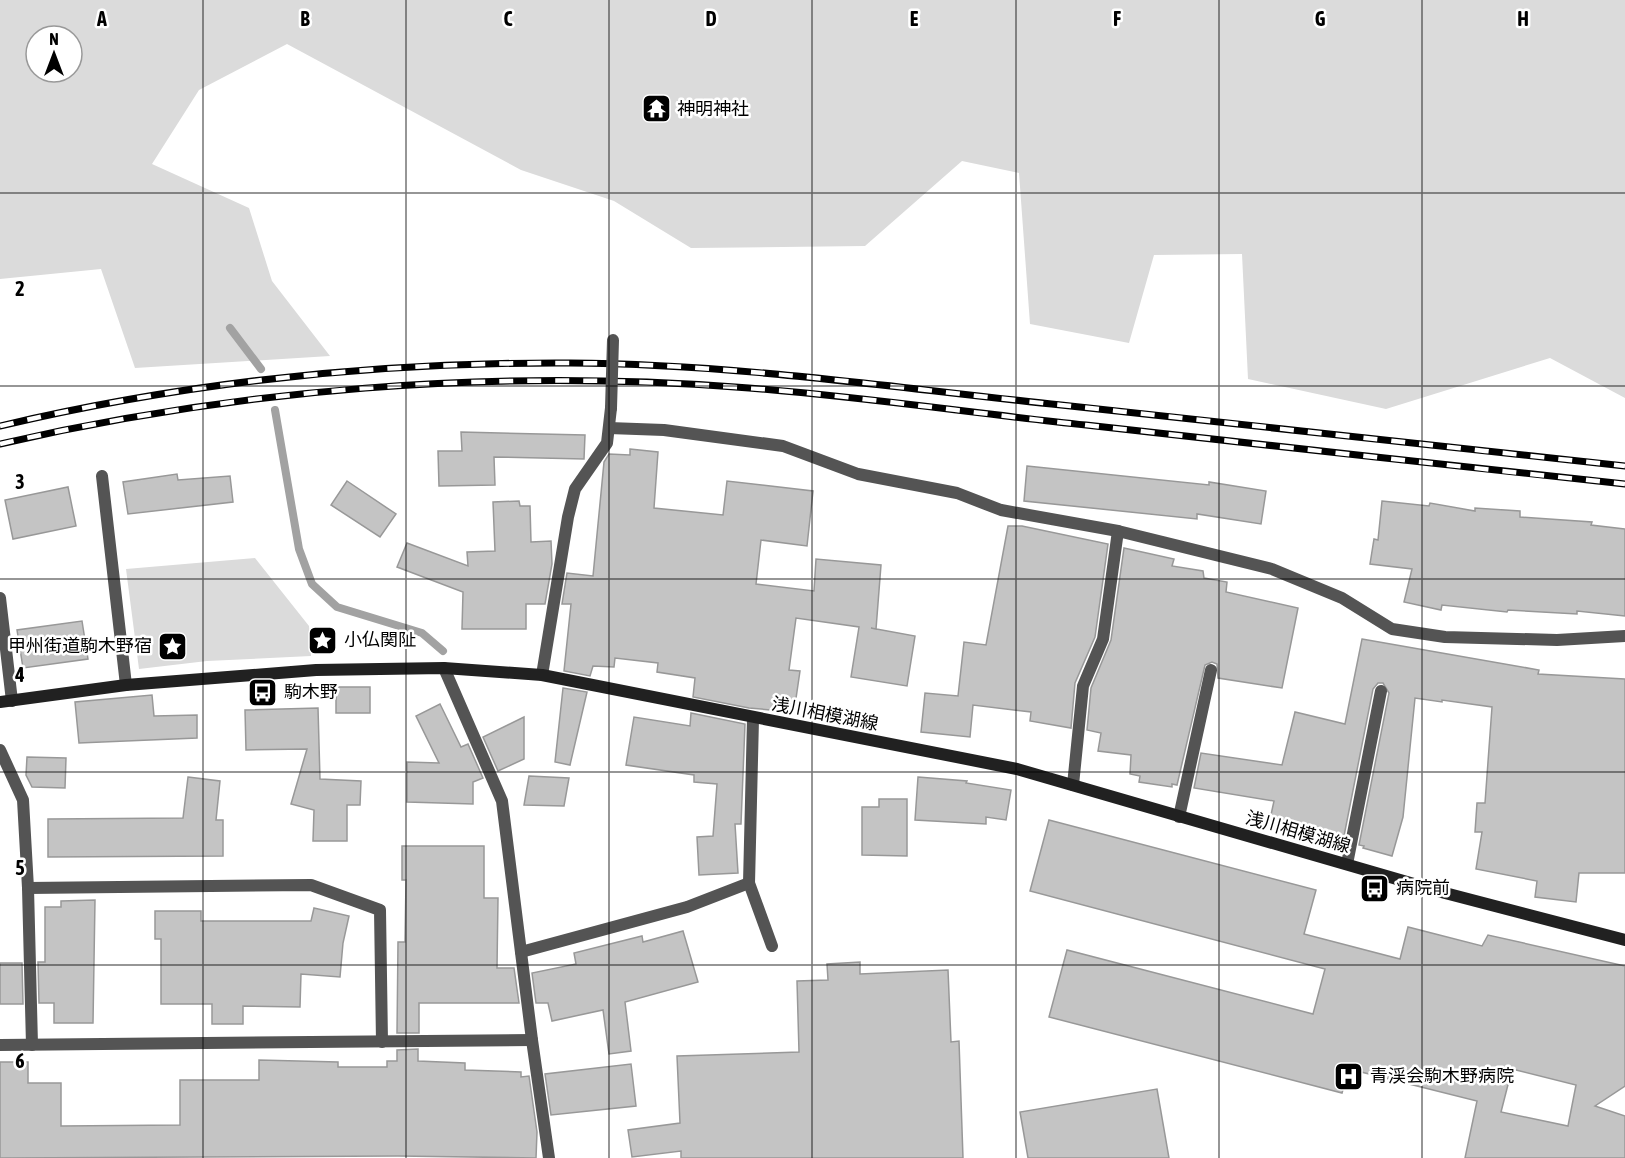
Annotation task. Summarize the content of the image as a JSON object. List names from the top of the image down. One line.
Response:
{"streets":{"main road":["浅川相模湖線"]},"places":{"temple":["神明神社"],"place":["小仏関阯","甲州街道駒木野宿"],"bus stop":["駒木野","病院前"],"hospital":["青渓会駒木野病院"]},"north":"top","grid":{"columns":["A","B","C","D","E","F","G","H"],"rows":["2","3","4","5","6"]}}
